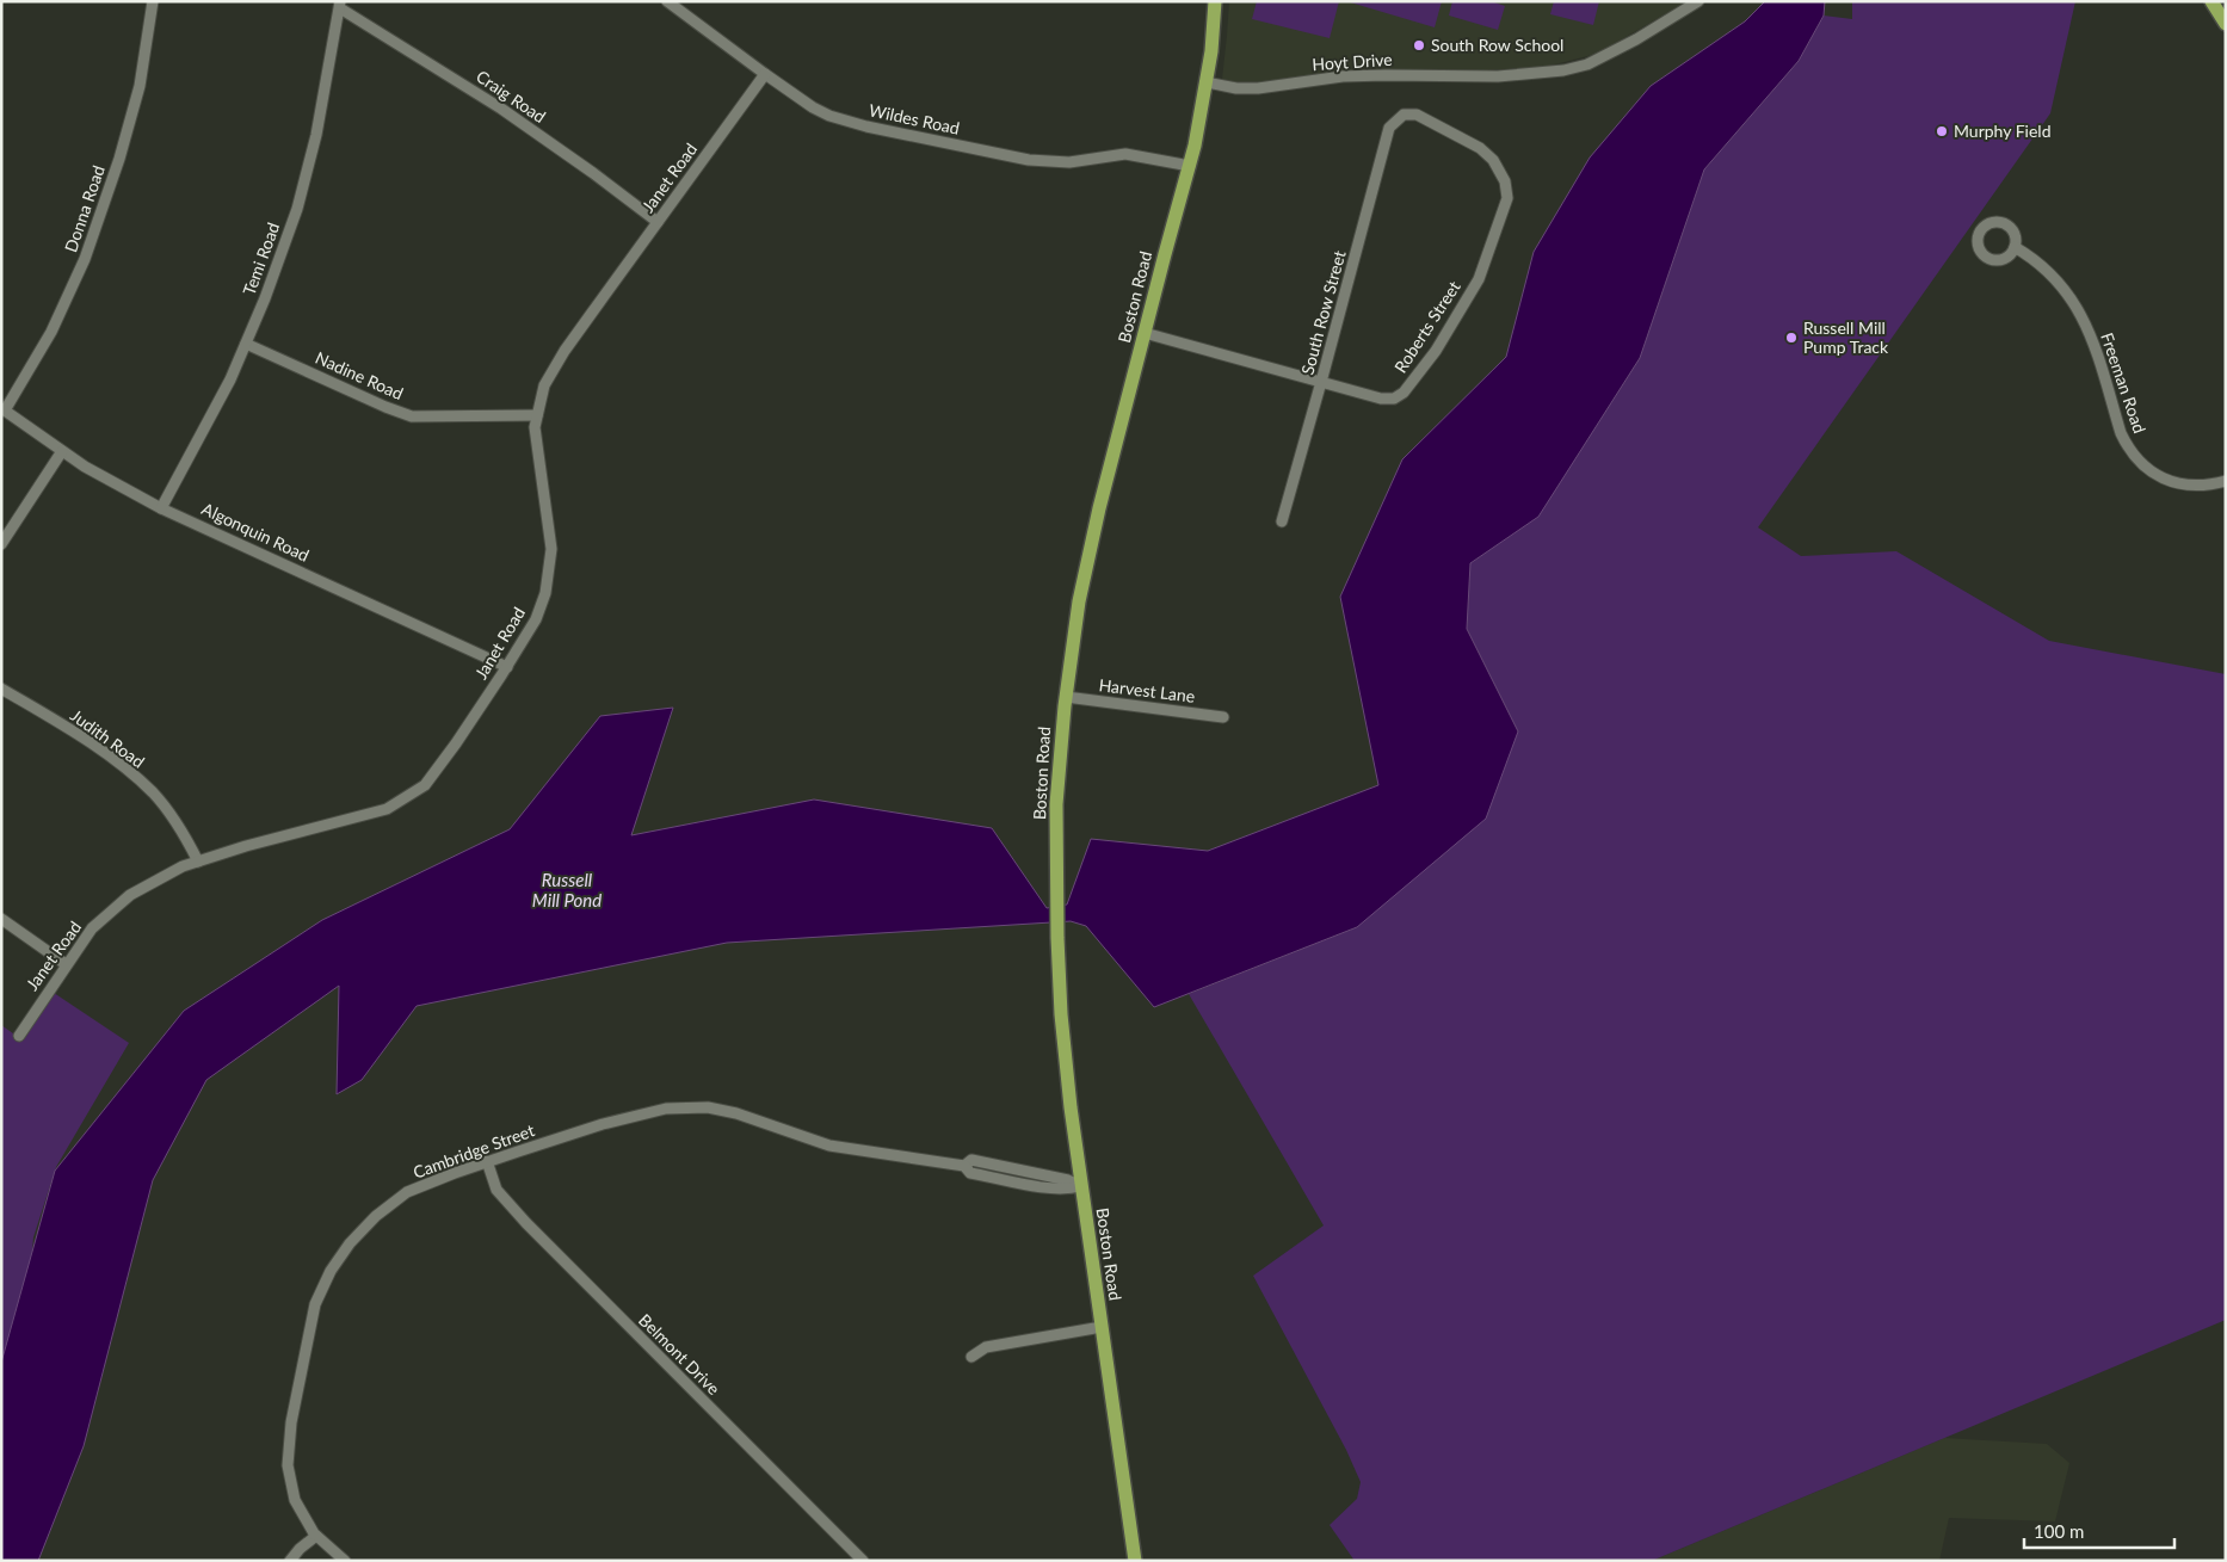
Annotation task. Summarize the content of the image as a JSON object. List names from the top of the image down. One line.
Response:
{"streets":{"main road":["Boston Road"],"street":["Hoyt Drive","Craig Road","Wildes Road","Janet Road","Donna Road","Temi Road","South Row Street","Roberts Street","Nadine Road","Freeman Road","Algonquin Road","Harvest Lane","Judith Road","Cambridge Street","Belmont Drive"]},"crossings":[["Hoyt Drive","Boston Road"],["Craig Road","Janet Road"],["Craig Road","Temi Road"],["Wildes Road","Janet Road"],["Wildes Road","Boston Road"],["Janet Road","Nadine Road"],["Janet Road","Algonquin Road"],["Janet Road","Judith Road"],["Donna Road","Algonquin Road"],["Temi Road","Nadine Road"],["Temi Road","Algonquin Road"],["Boston Road","Roberts Street"],["Boston Road","Harvest Lane"],["Boston Road","Cambridge Street"],["South Row Street","Roberts Street"],["Cambridge Street","Belmont Drive"]],"water":["Russell Mill Pond"],"places":["South Row School","Murphy Field","Russell Mill Pump Track"],"scale_bar":"100 m"}
